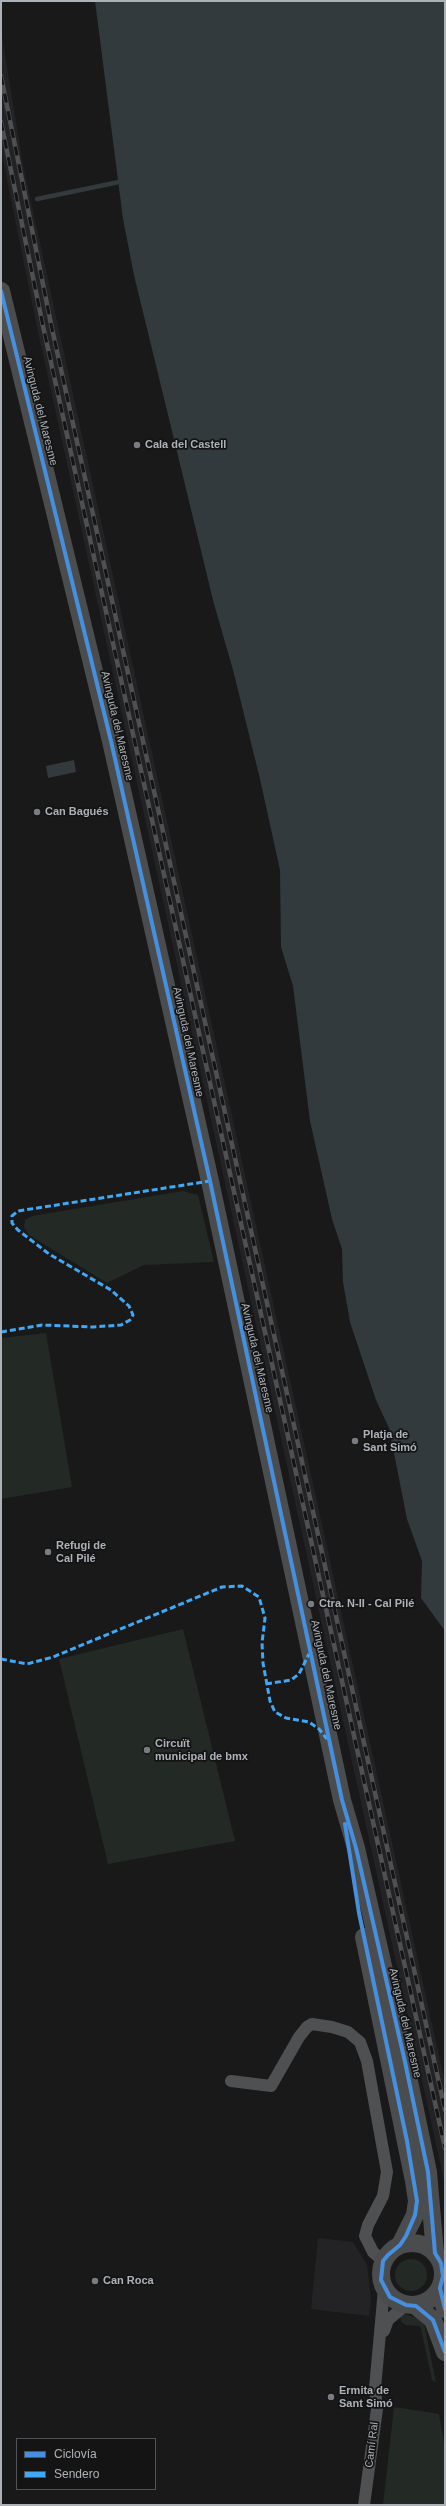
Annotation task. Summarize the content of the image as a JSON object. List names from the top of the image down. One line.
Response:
{"streets":{"main road":["Avinguda del Maresme"],"street":["Camí Ral"]},"crossings":[["Avinguda del Maresme","Camí Ral"]],"places":["Cala del Castell","Can Bagués","Platja de Sant Simó","Refugi de Cal Pilé","Ctra. N-II - Cal Pilé","Circuït municipal de bmx","Can Roca","Ermita de Sant Simó"],"legend":["Ciclovía","Sendero"]}
